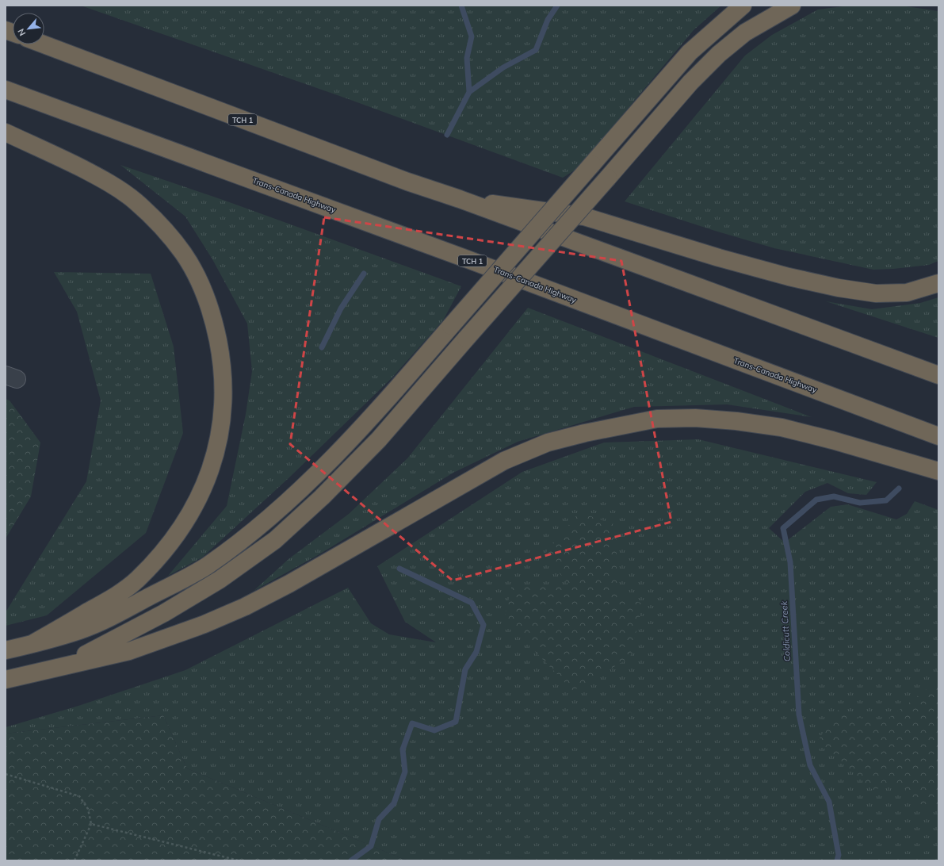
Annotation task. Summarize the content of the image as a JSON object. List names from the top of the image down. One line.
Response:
{"streets":{"highway":["TCH 1","Trans-Canada Highway"]},"water":["Coldicutt Creek"],"north":"bottom left"}
